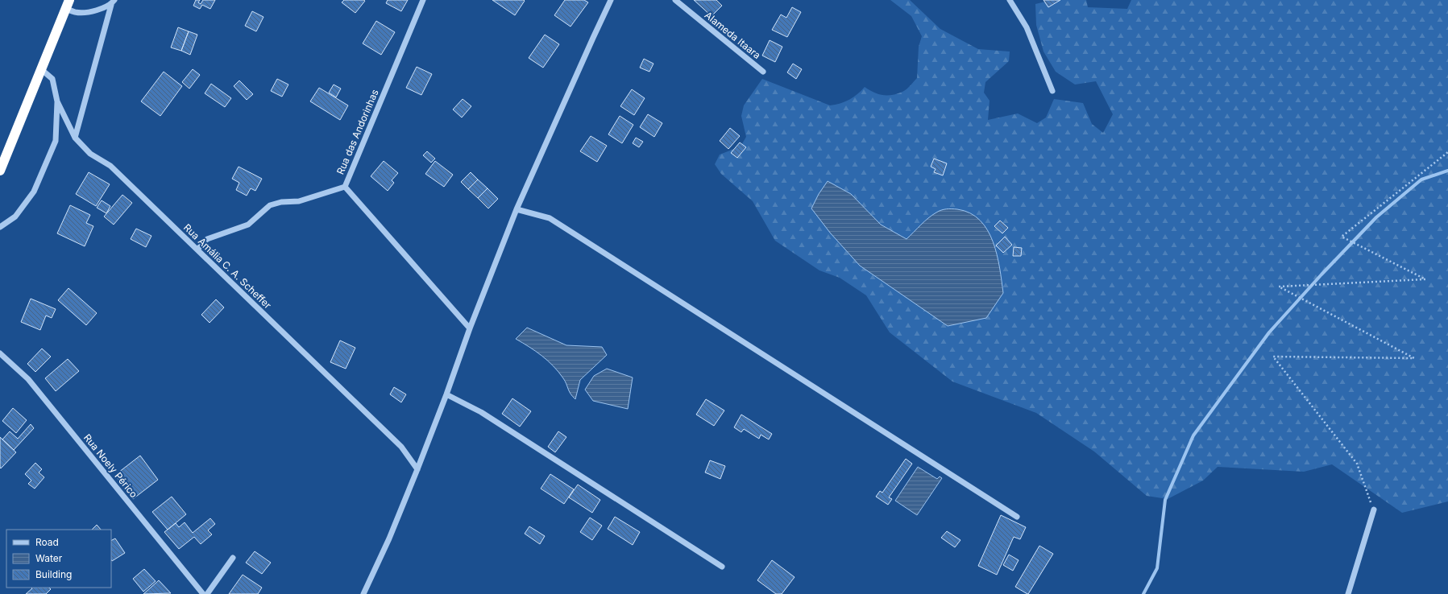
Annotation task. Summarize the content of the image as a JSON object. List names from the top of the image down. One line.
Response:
{"streets":{"street":["Alameda Itaara","Rua das Andorinhas","Rua Amália C. A. Scheffer","Rua Noely Périco"]},"legend":["Road","Water","Building"]}
